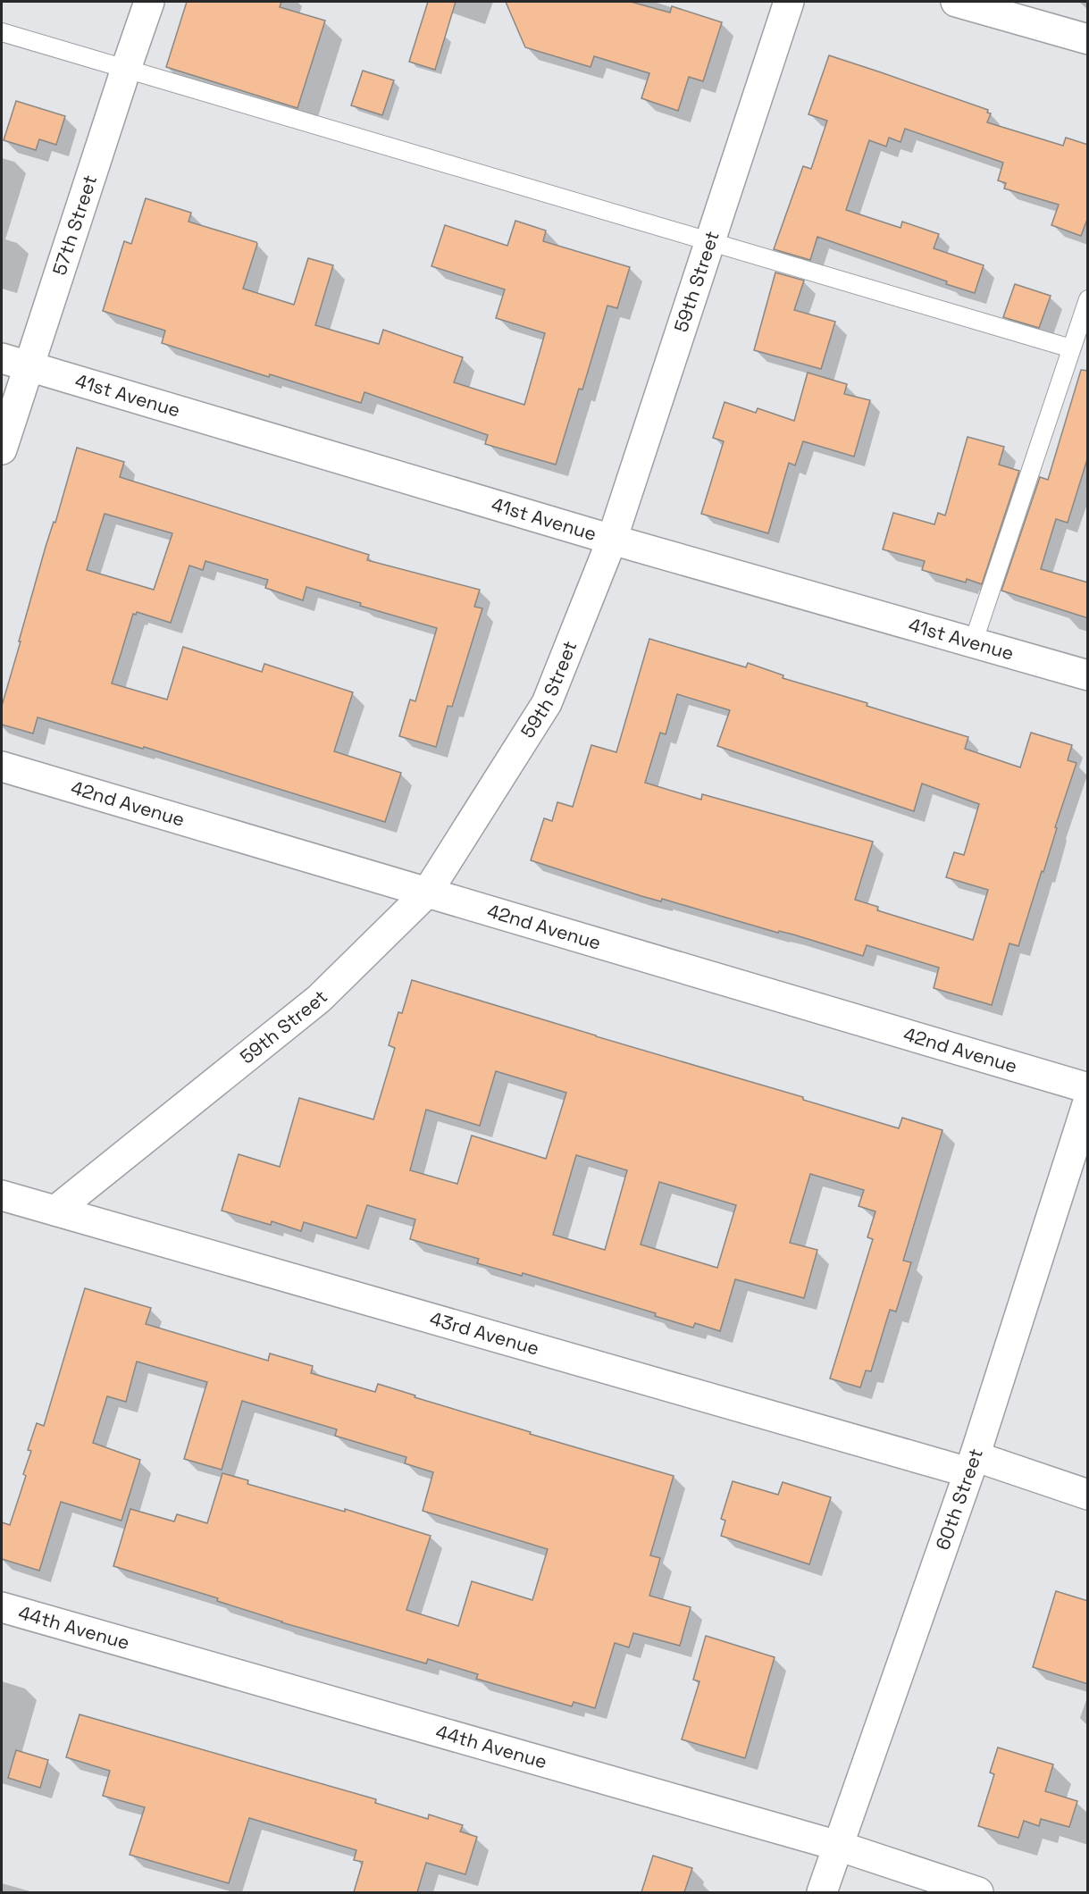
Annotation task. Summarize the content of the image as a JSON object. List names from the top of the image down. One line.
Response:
{"streets":{"street":["57th Street","59th Street","41st Avenue","42nd Avenue","43rd Avenue","60th Street","44th Avenue"]},"crossings":[["57th Street","41st Avenue"],["59th Street","41st Avenue"],["59th Street","42nd Avenue"],["59th Street","43rd Avenue"],["43rd Avenue","60th Street"],["60th Street","44th Avenue"]]}
